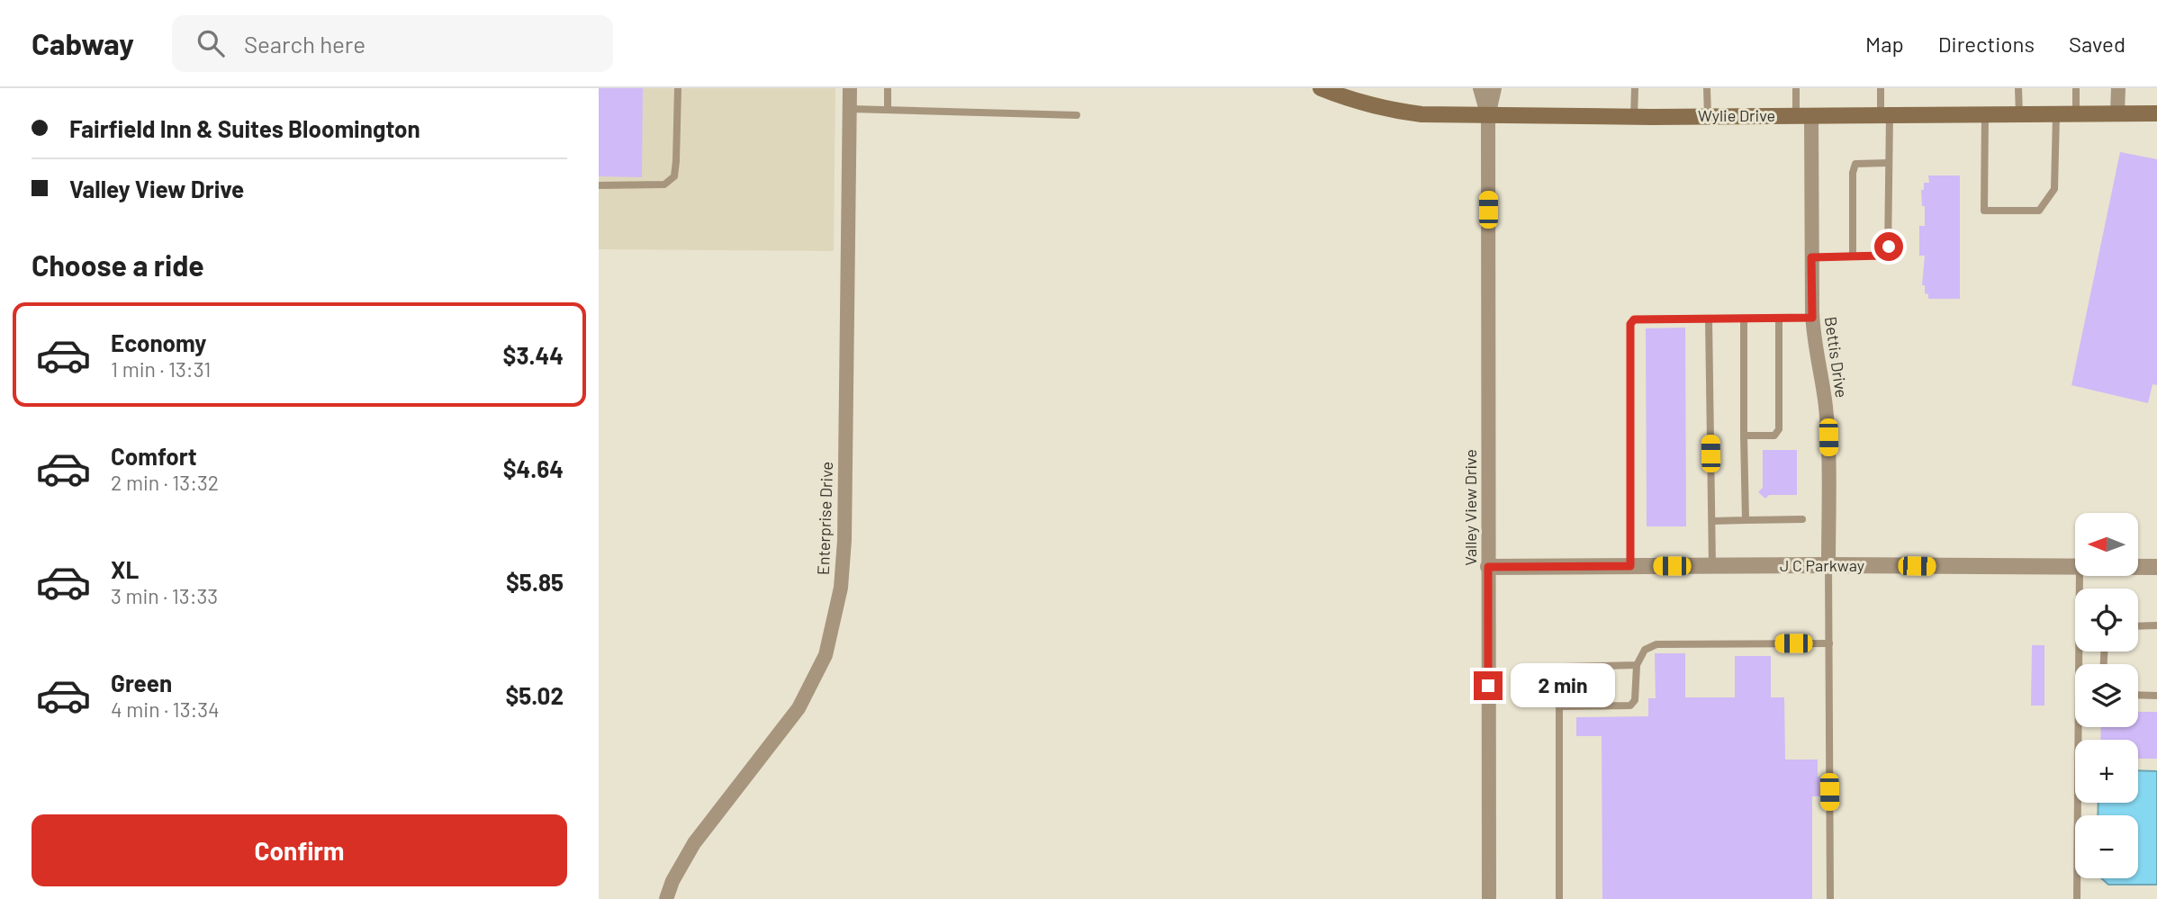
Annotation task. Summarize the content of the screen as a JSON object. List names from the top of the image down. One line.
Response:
{"streets":{"main road":["Wylie Drive"],"street":["Bettis Drive","Valley View Drive","Enterprise Drive","J C Parkway"]},"crossings":[["Wylie Drive","Bettis Drive"],["Wylie Drive","Valley View Drive"],["Bettis Drive","J C Parkway"],["Valley View Drive","J C Parkway"]],"north":"left","page":{"header":"Cabway","search":"Search here","nav":["Map","Directions","Saved"],"banner":["Fairfield Inn & Suites Bloomington","Valley View Drive"],"heading":"Choose a ride","list":[{"name":"Economy","note":"1 min · 13:31","value":"$3.44"},{"name":"Comfort","note":"2 min · 13:32","value":"$4.64"},{"name":"XL","note":"3 min · 13:33","value":"$5.85"},{"name":"Green","note":"4 min · 13:34","value":"$5.02"}],"map_buttons":["+","−"],"bubble":"2 min","buttons":"Confirm"}}
